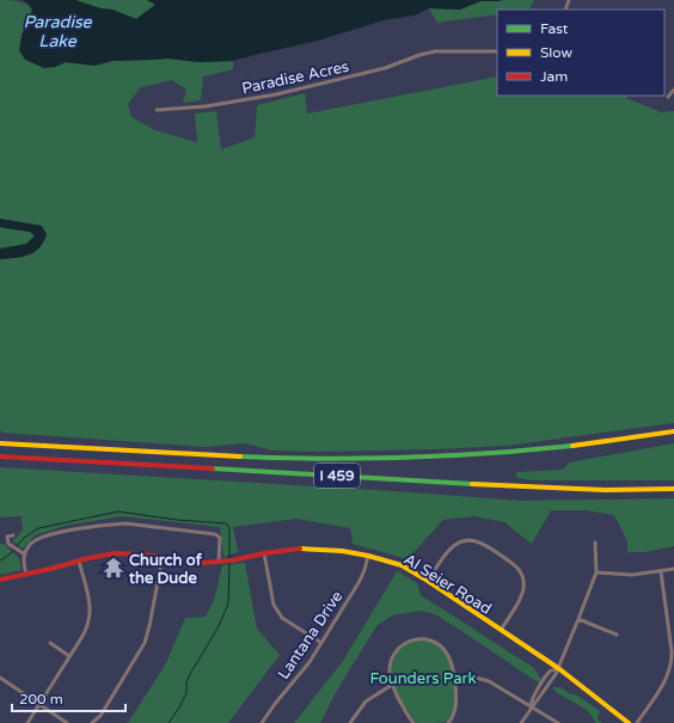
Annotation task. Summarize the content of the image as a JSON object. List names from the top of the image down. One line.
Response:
{"streets":{"main road":["I 459","Al Seier Road"],"street":["Paradise Acres","Lantana Drive"]},"crossings":[["Al Seier Road","Lantana Drive"]],"water":["Paradise Lake"],"parks":["Founders Park"],"places":{"temple":["Church of the Dude"]},"legend":["Fast","Slow","Jam"],"scale_bar":"200 m"}
